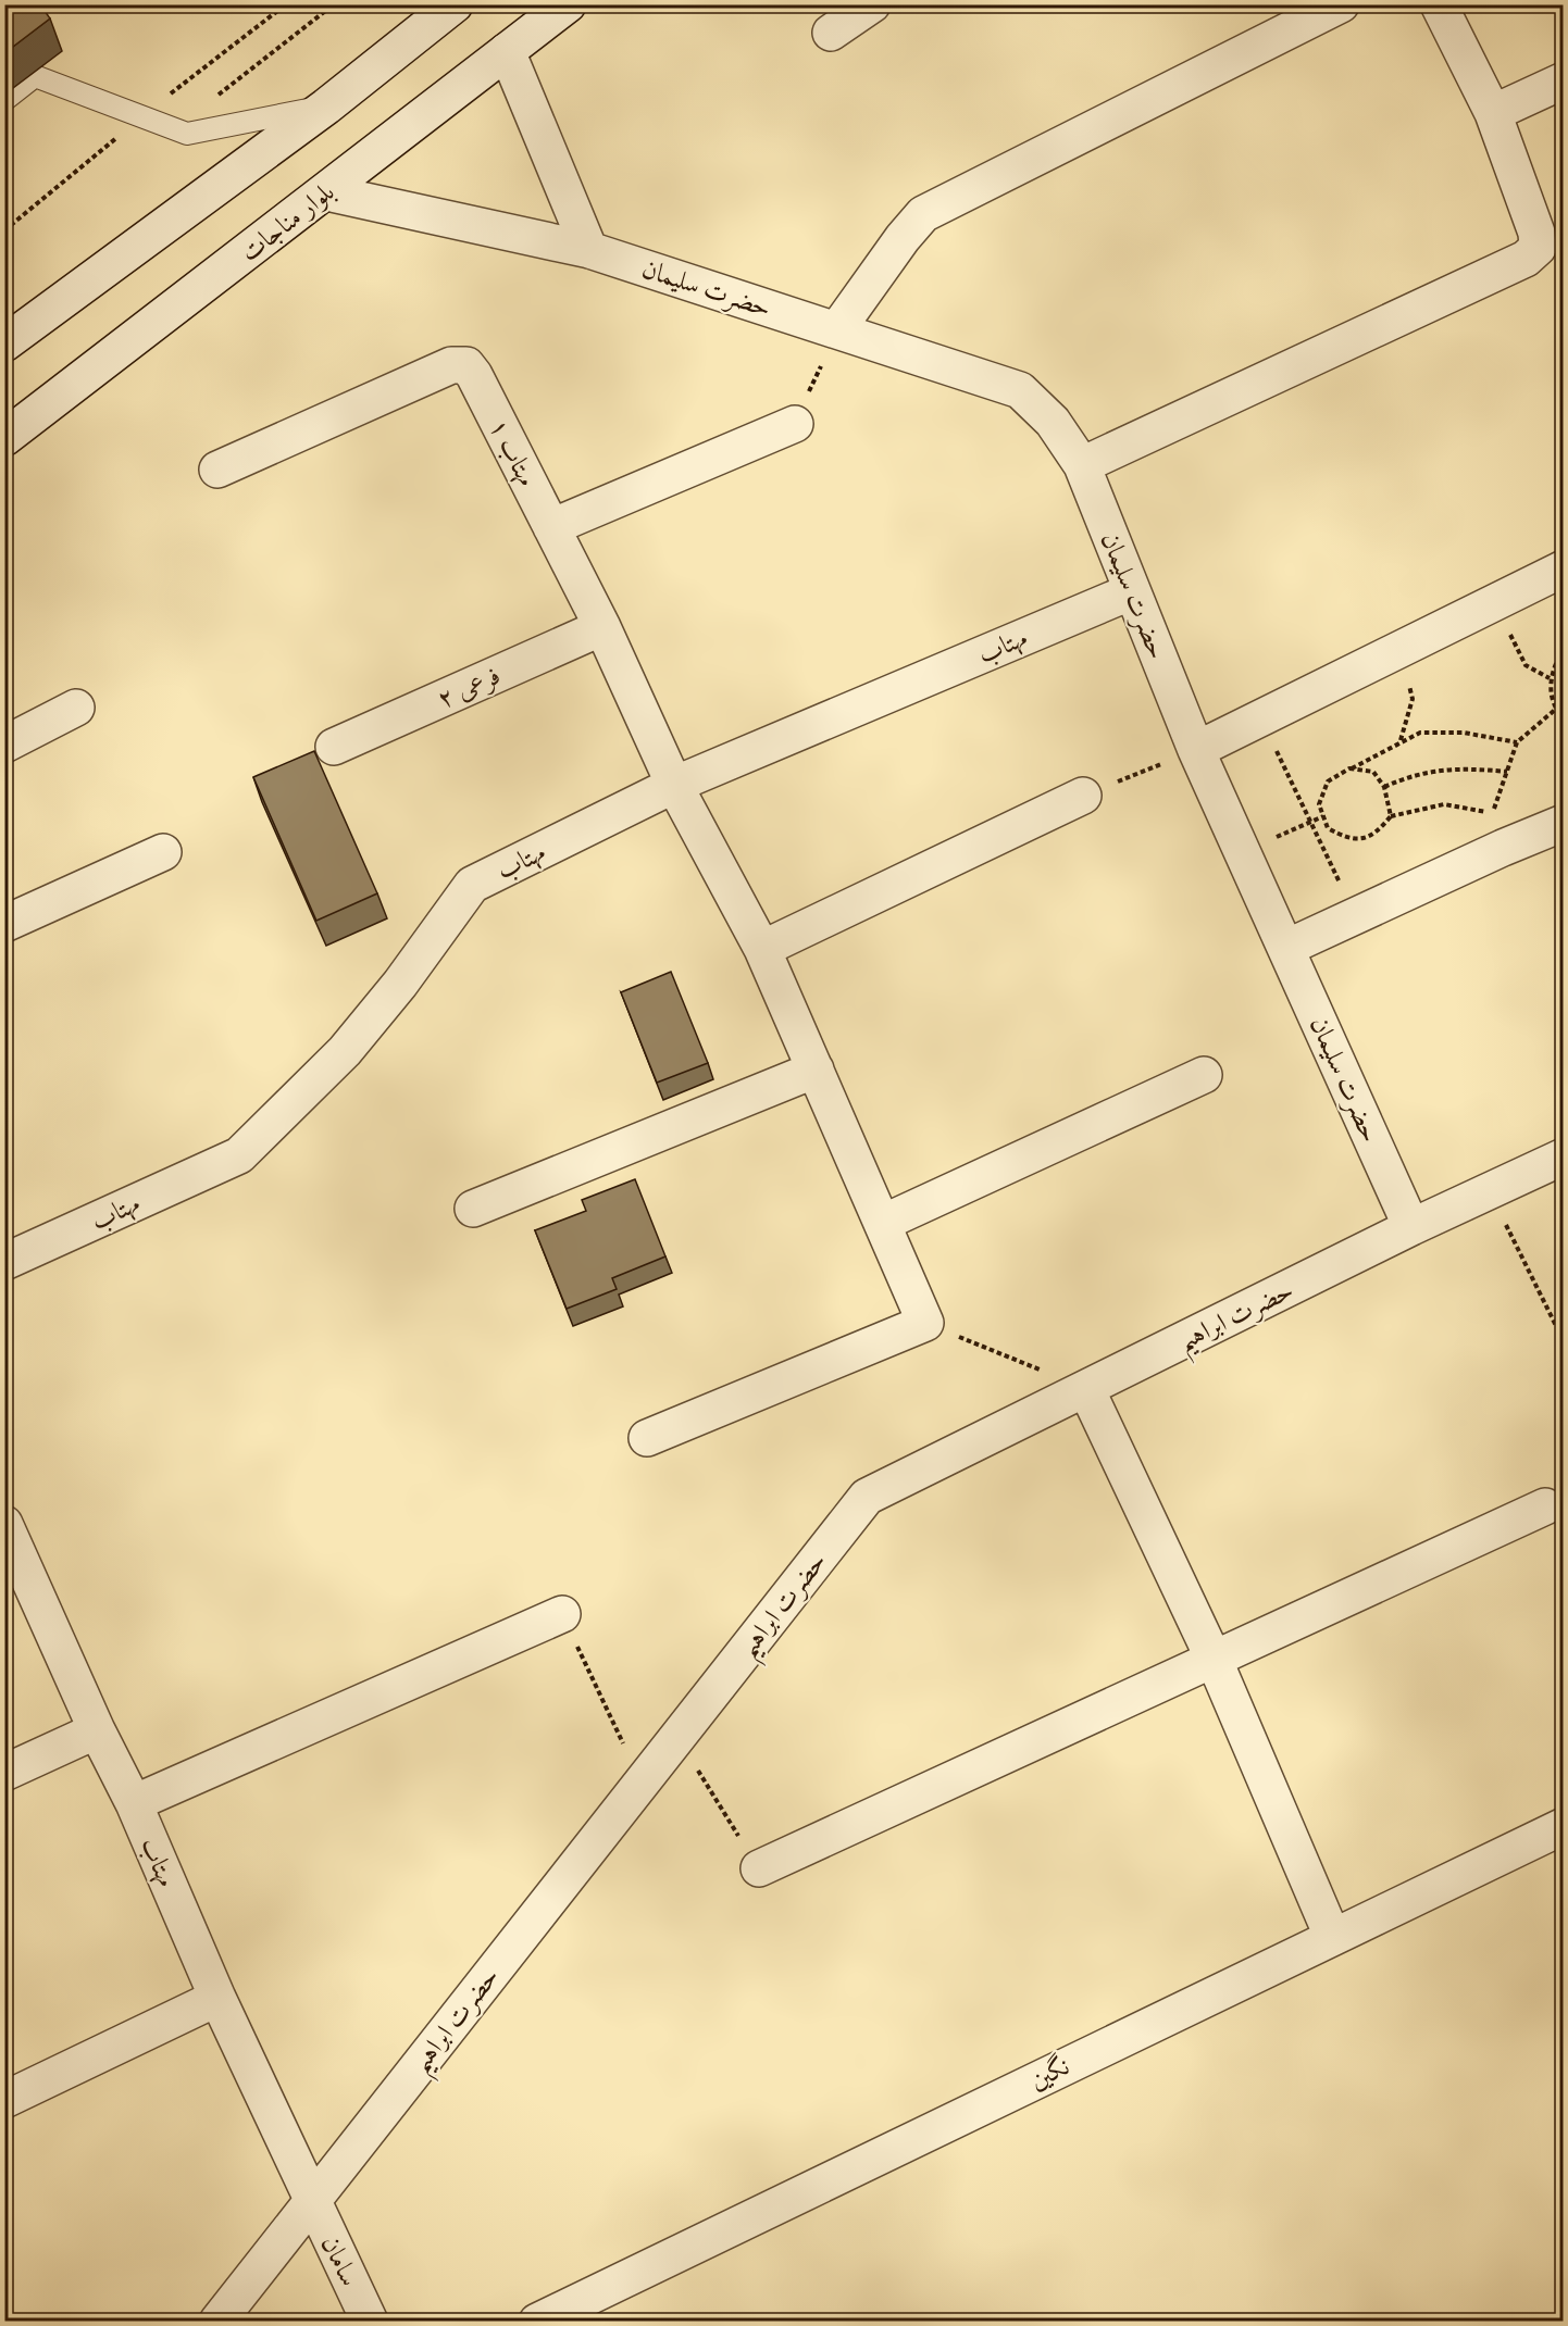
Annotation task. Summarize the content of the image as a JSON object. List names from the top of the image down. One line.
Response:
{"streets":{"street":["بلوار مناجات","حضرت سلیمان","مهتاب ۱","مهتاب","فرعی ۲","حضرت ابراهیم","نگین","سامان"]},"crossings":[["بلوار مناجات","حضرت سلیمان"],["حضرت سلیمان","مهتاب"],["حضرت سلیمان","حضرت ابراهیم"],["مهتاب ۱","مهتاب"],["مهتاب ۱","فرعی ۲"],["مهتاب","حضرت ابراهیم"],["مهتاب","سامان"],["حضرت ابراهیم","سامان"]]}
